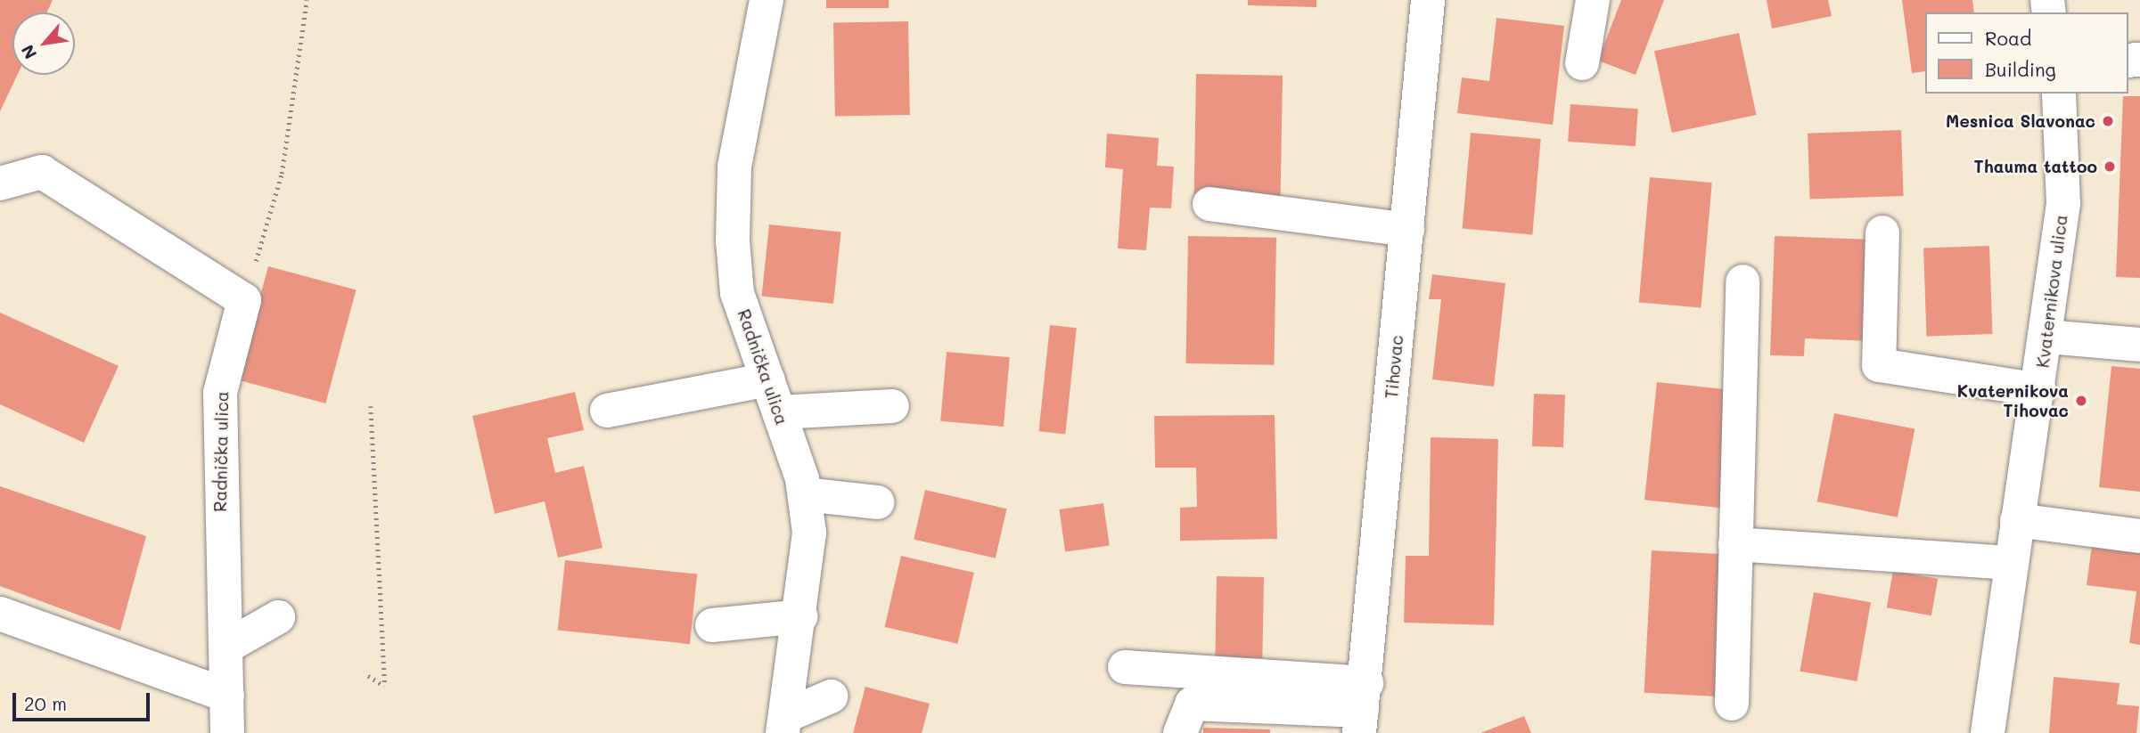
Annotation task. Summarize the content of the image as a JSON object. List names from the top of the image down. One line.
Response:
{"streets":{"street":["Kvaternikova ulica","Radnička ulica","Tihovac"]},"places":["Mesnica Slavonac","Thauma tattoo","Kvaternikova Tihovac"],"legend":["Road","Building"],"scale_bar":"20 m","north":"bottom left"}
